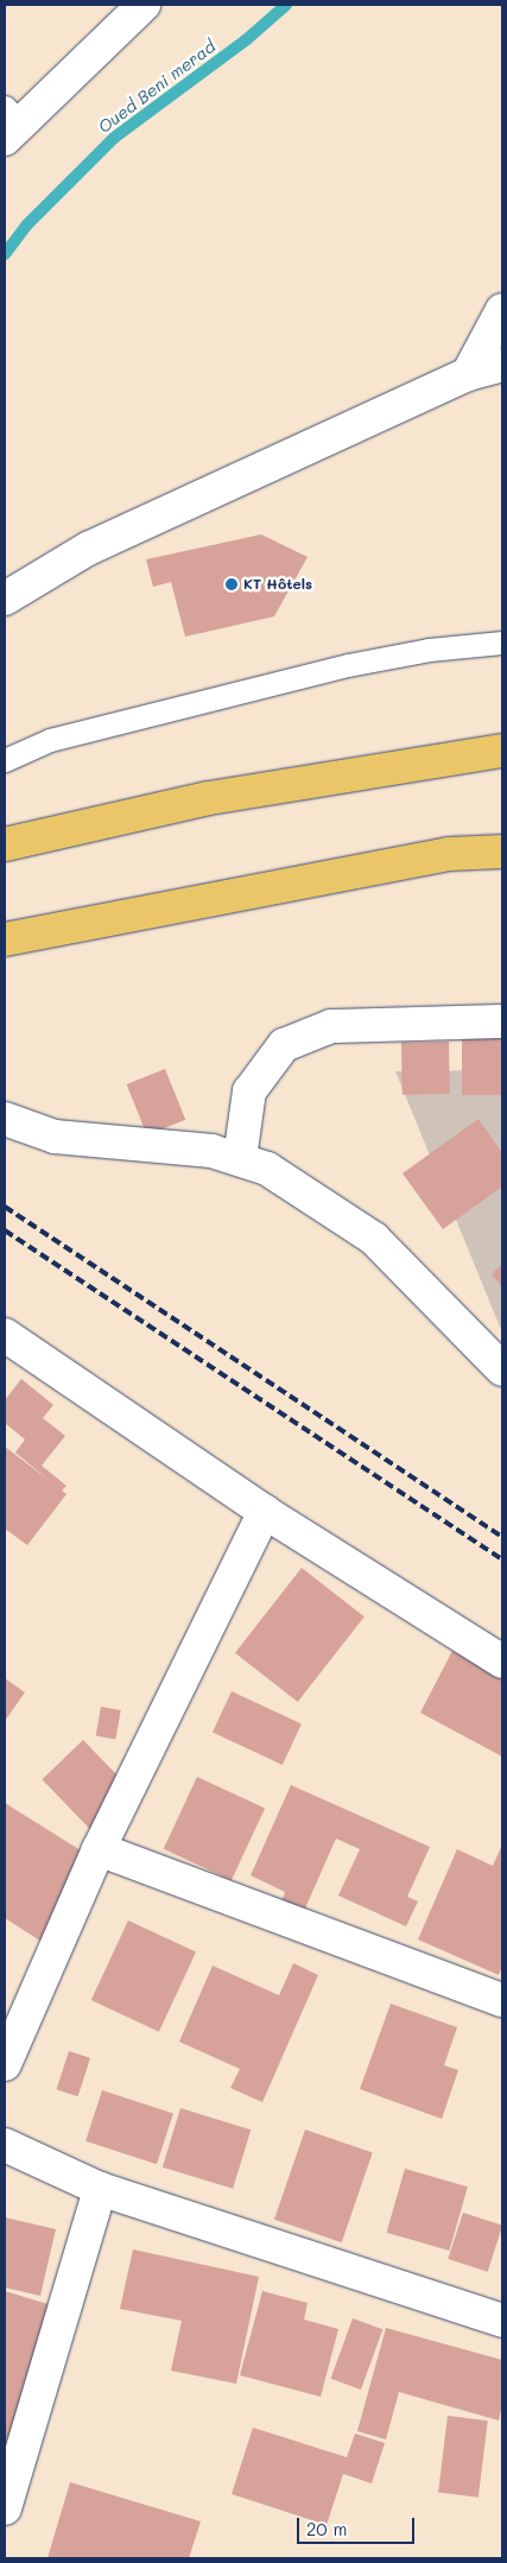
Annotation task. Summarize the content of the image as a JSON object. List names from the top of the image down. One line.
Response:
{"water":["Oued Beni merad"],"places":["KT Hôtels"],"scale_bar":"20 m"}
